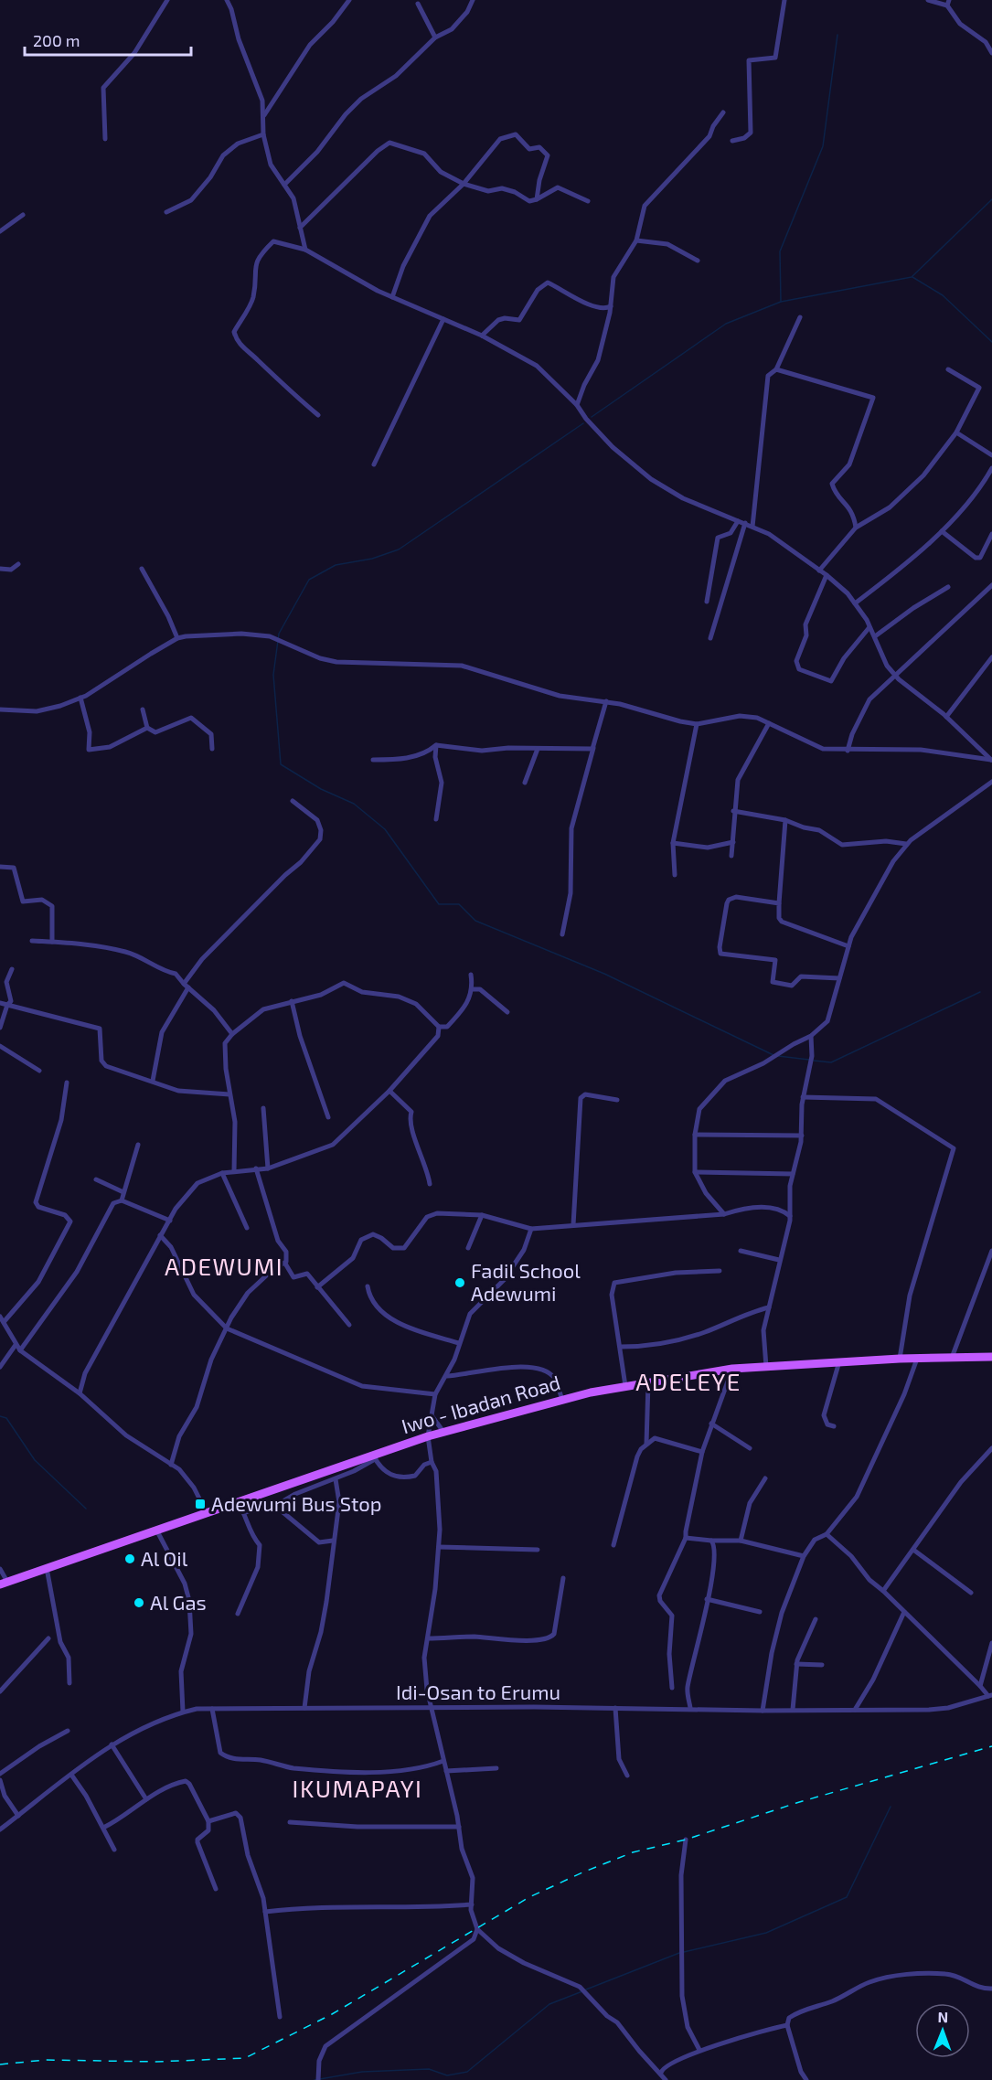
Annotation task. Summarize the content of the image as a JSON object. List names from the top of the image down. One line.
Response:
{"streets":{"main road":["Iwo - Ibadan Road"],"street":["Idi-Osan to Erumu"]},"districts":["ADEWUMI","ADELEYE","IKUMAPAYI"],"places":{"other":["Fadil School Adewumi","Al Oil","Al Gas"],"transit":["Adewumi Bus Stop"]},"scale_bar":"200 m","north":"top"}
